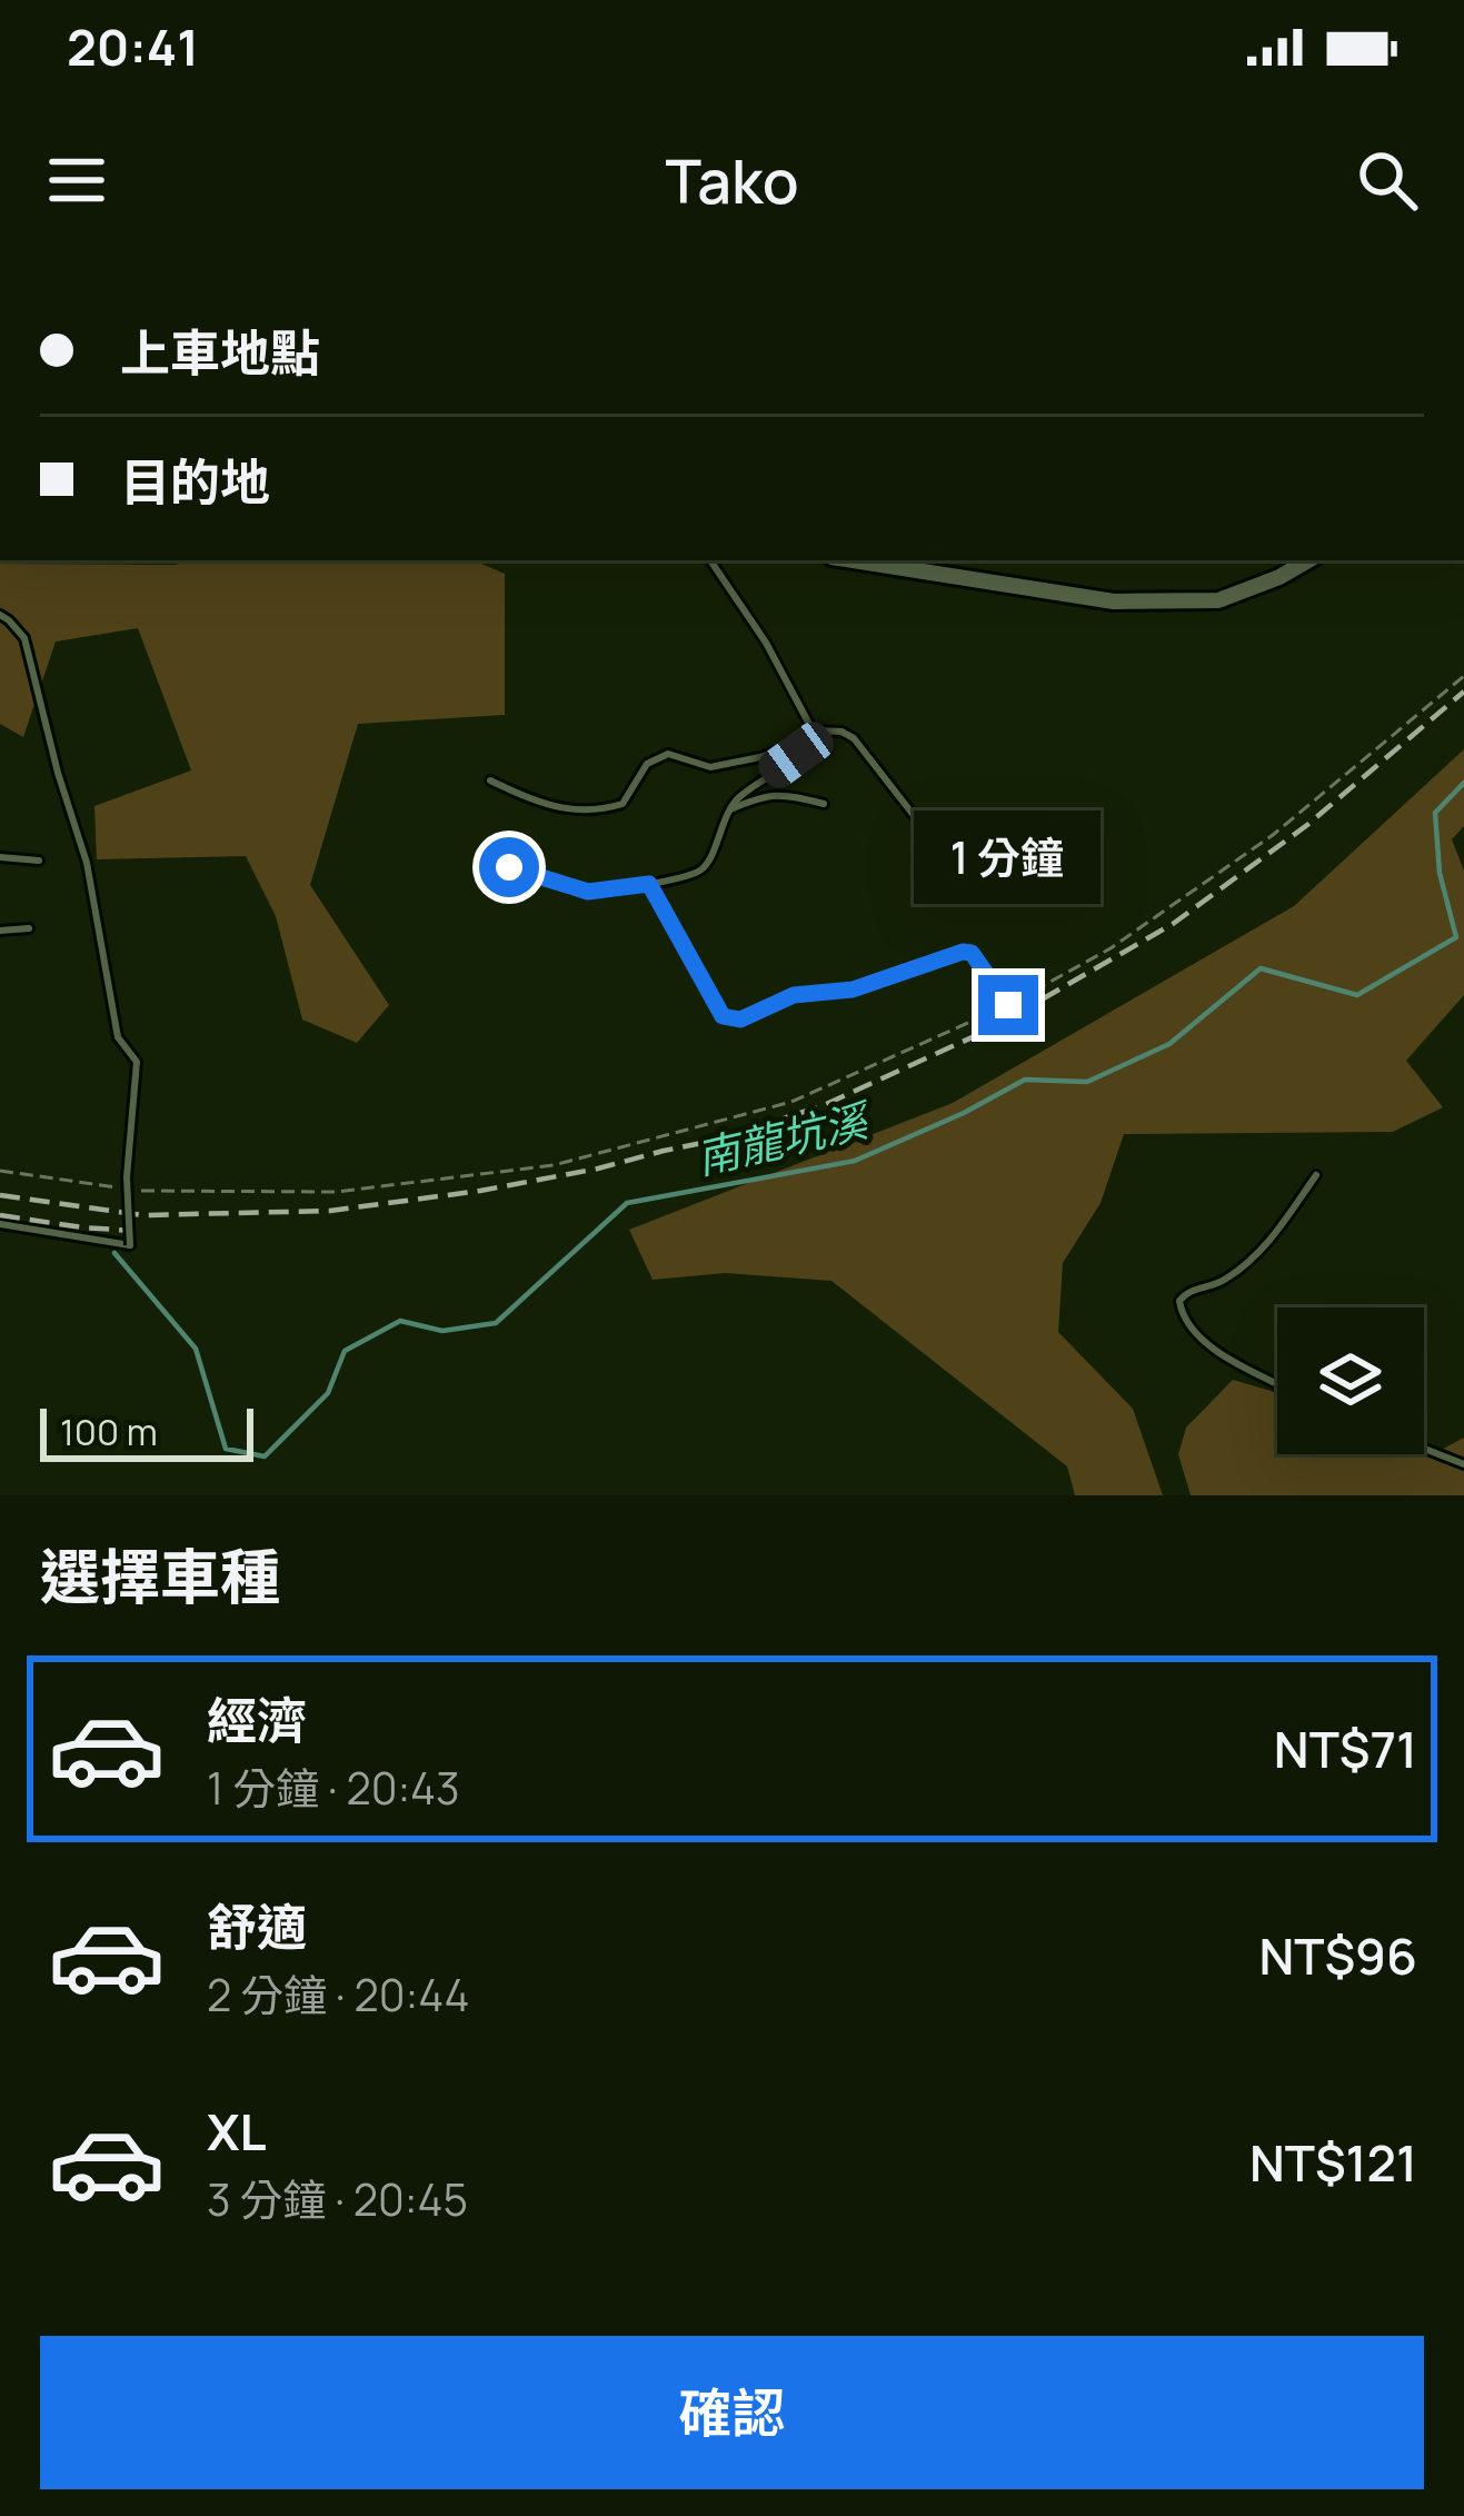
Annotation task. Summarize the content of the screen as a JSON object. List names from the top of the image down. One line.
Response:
{"water":["南龍坑溪"],"scale_bar":"100 m","page":{"status":"20:41","header":"Tako","banner":["上車地點","目的地"],"bubble":"1 分鐘","scale":"100 m","heading":"選擇車種","list":[{"name":"經濟","note":"1 分鐘 · 20:43","value":"NT$71"},{"name":"舒適","note":"2 分鐘 · 20:44","value":"NT$96"},{"name":"XL","note":"3 分鐘 · 20:45","value":"NT$121"}],"buttons":"確認"}}
